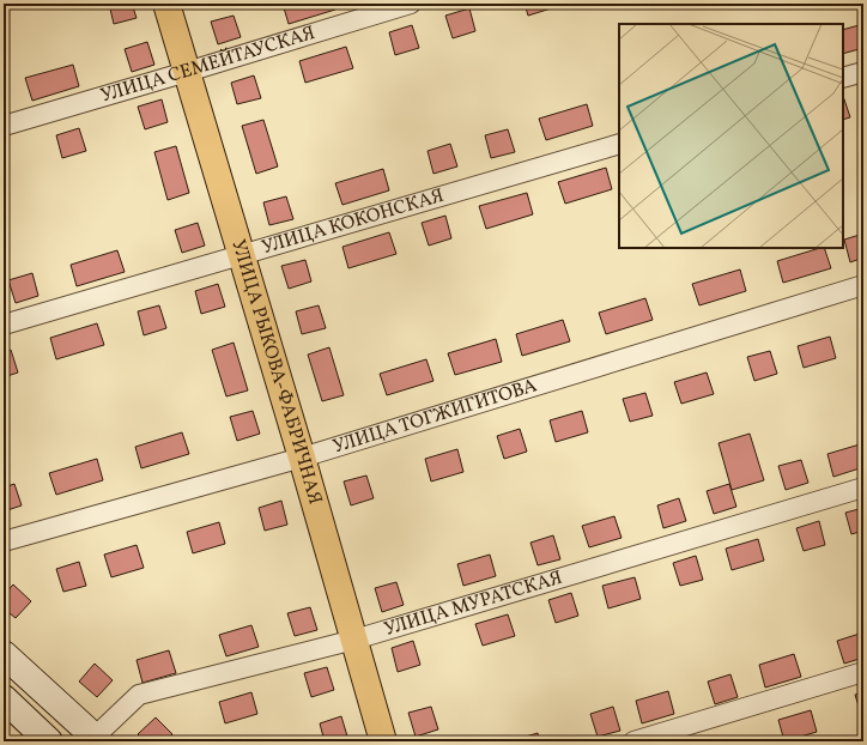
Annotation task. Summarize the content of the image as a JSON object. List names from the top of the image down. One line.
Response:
{"streets":{"main road":["УЛИЦА РЫКОВА-ФАБРИЧНАЯ"],"street":["УЛИЦА СЕМЕЙТАУСКАЯ","УЛИЦА КОКОНСКАЯ","УЛИЦА ТОГЖИГИТОВА","УЛИЦА МУРАТСКАЯ"]},"crossings":[["УЛИЦА СЕМЕЙТАУСКАЯ","УЛИЦА РЫКОВА-ФАБРИЧНАЯ"],["УЛИЦА КОКОНСКАЯ","УЛИЦА РЫКОВА-ФАБРИЧНАЯ"],["УЛИЦА РЫКОВА-ФАБРИЧНАЯ","УЛИЦА ТОГЖИГИТОВА"],["УЛИЦА РЫКОВА-ФАБРИЧНАЯ","УЛИЦА МУРАТСКАЯ"]]}
